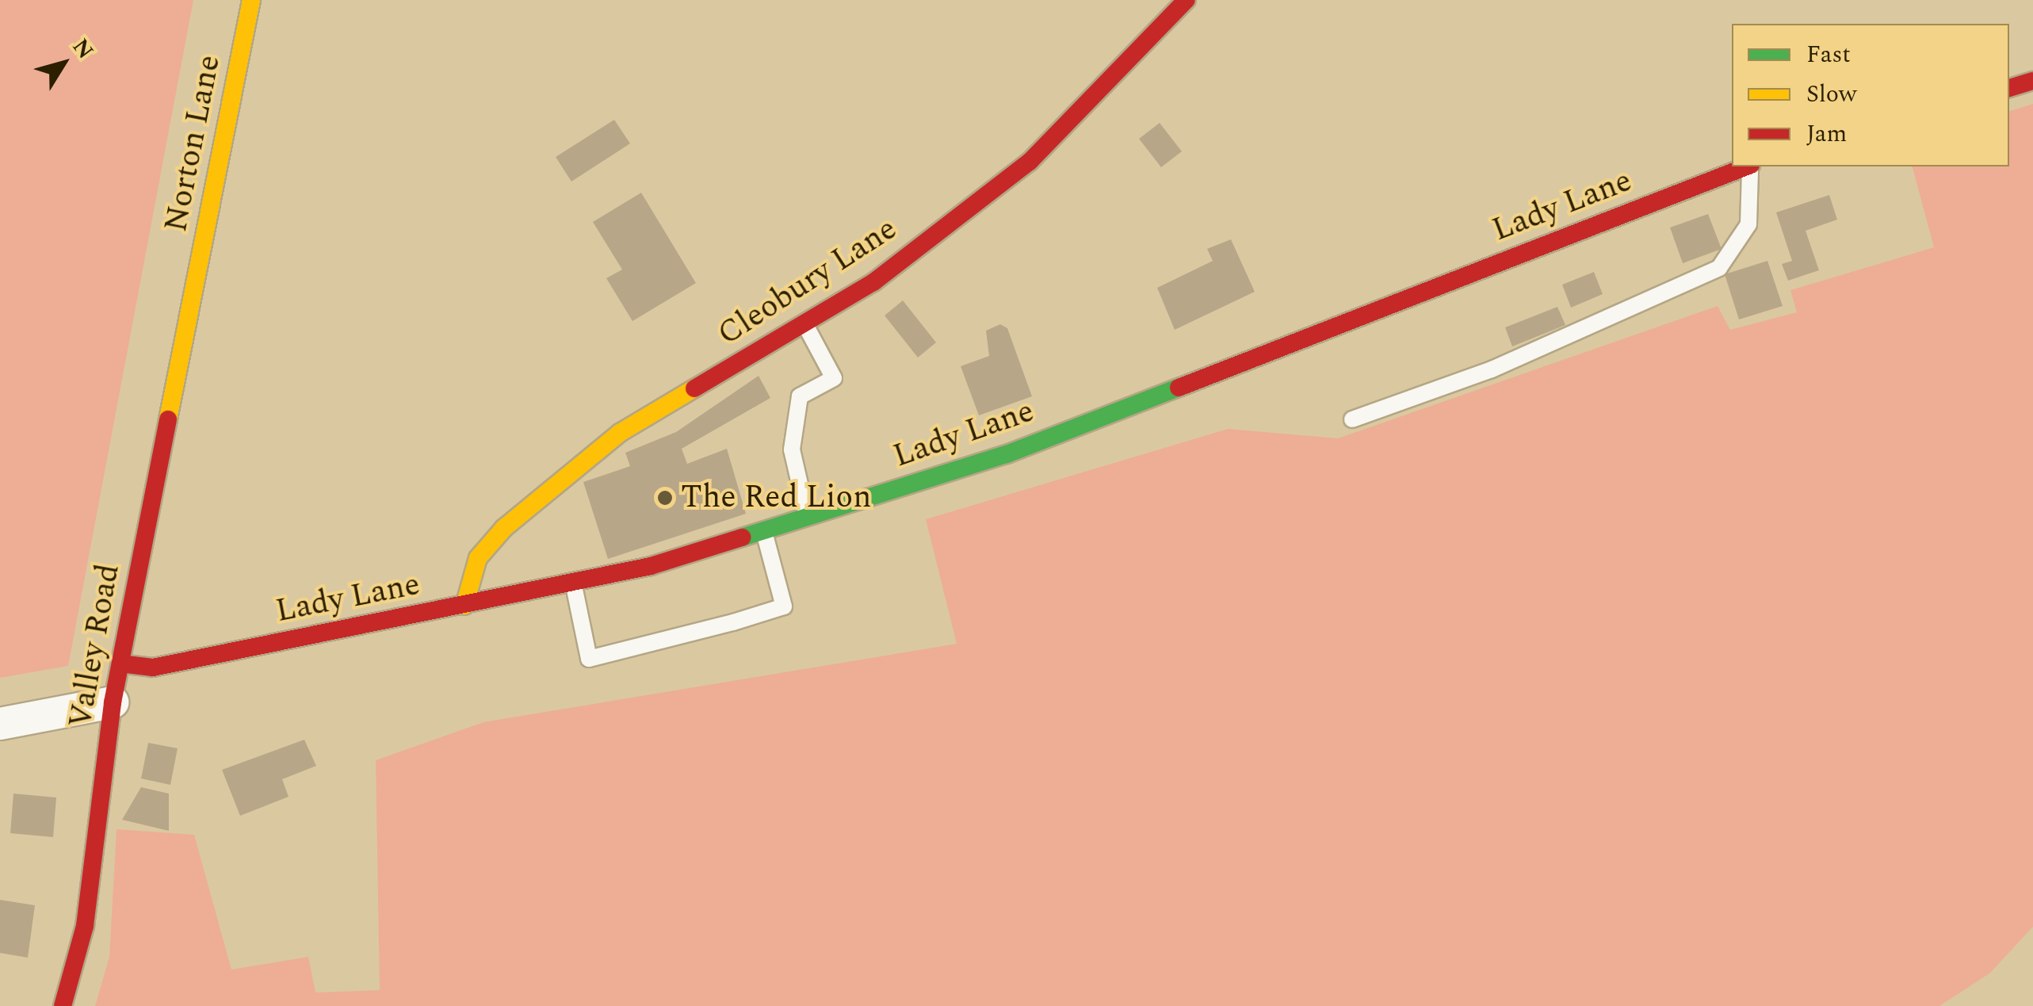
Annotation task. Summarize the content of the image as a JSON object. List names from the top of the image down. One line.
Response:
{"streets":{"street":["Norton Lane","Lady Lane","Cleobury Lane","Valley Road"]},"crossings":[["Norton Lane","Valley Road"],["Lady Lane","Cleobury Lane"],["Lady Lane","Valley Road"]],"places":["The Red Lion"],"legend":["Fast","Slow","Jam"],"north":"top right"}
